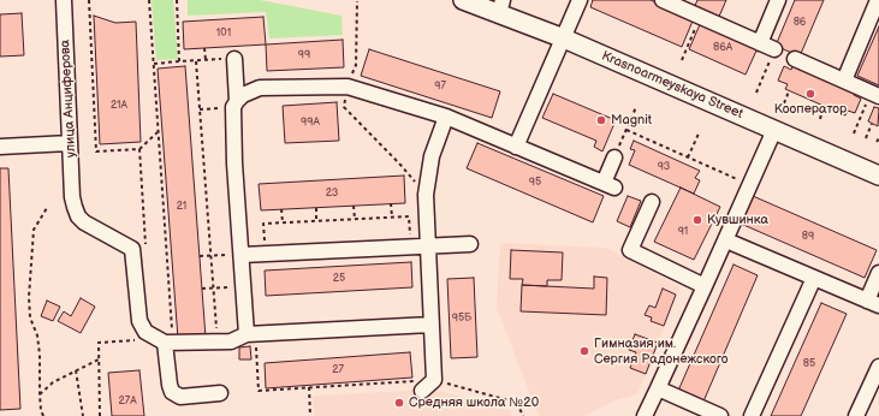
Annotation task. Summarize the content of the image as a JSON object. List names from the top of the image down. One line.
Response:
{"streets":{"main road":["Krasnoarmeyskaya Street"],"street":["улица Анциферова"]},"places":["Кооператор","Magnit","Кувшинка","Гимназия им. Сергия Радонежского","Средняя школа №20"],"house_numbers":["86","101","86А","99","97","21А","99А","93","95","23","21","91","89","25","95Б","85","27","27А"]}
